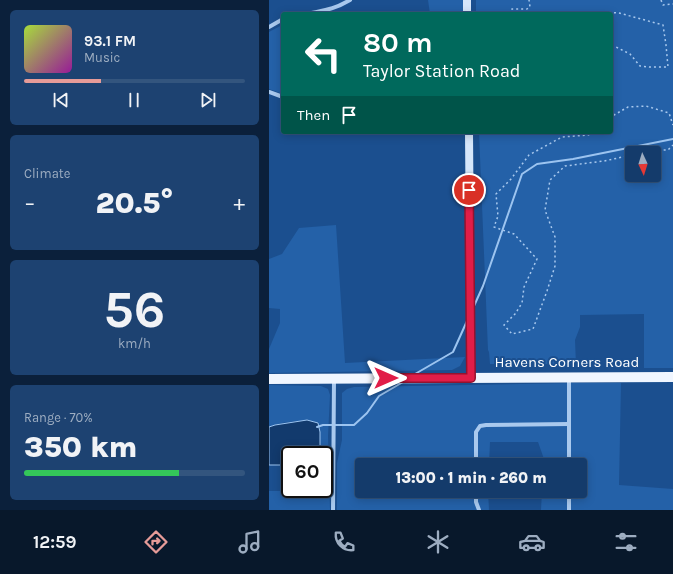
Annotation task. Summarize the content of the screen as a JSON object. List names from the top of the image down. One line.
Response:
{"streets":{"main road":["Havens Corners Road"]},"north":"bottom","page":{"turn":["80 m","Taylor Station Road"],"song":["93.1 FM","Music"],"then":"Then","tile":["Climate",["56","km/h"],["Range · 70%","350 km"]],"heat":["−","20.5°","+"],"limit":"60","trip":"13:00 · 1 min · 260 m","tabs":"12:59"}}
